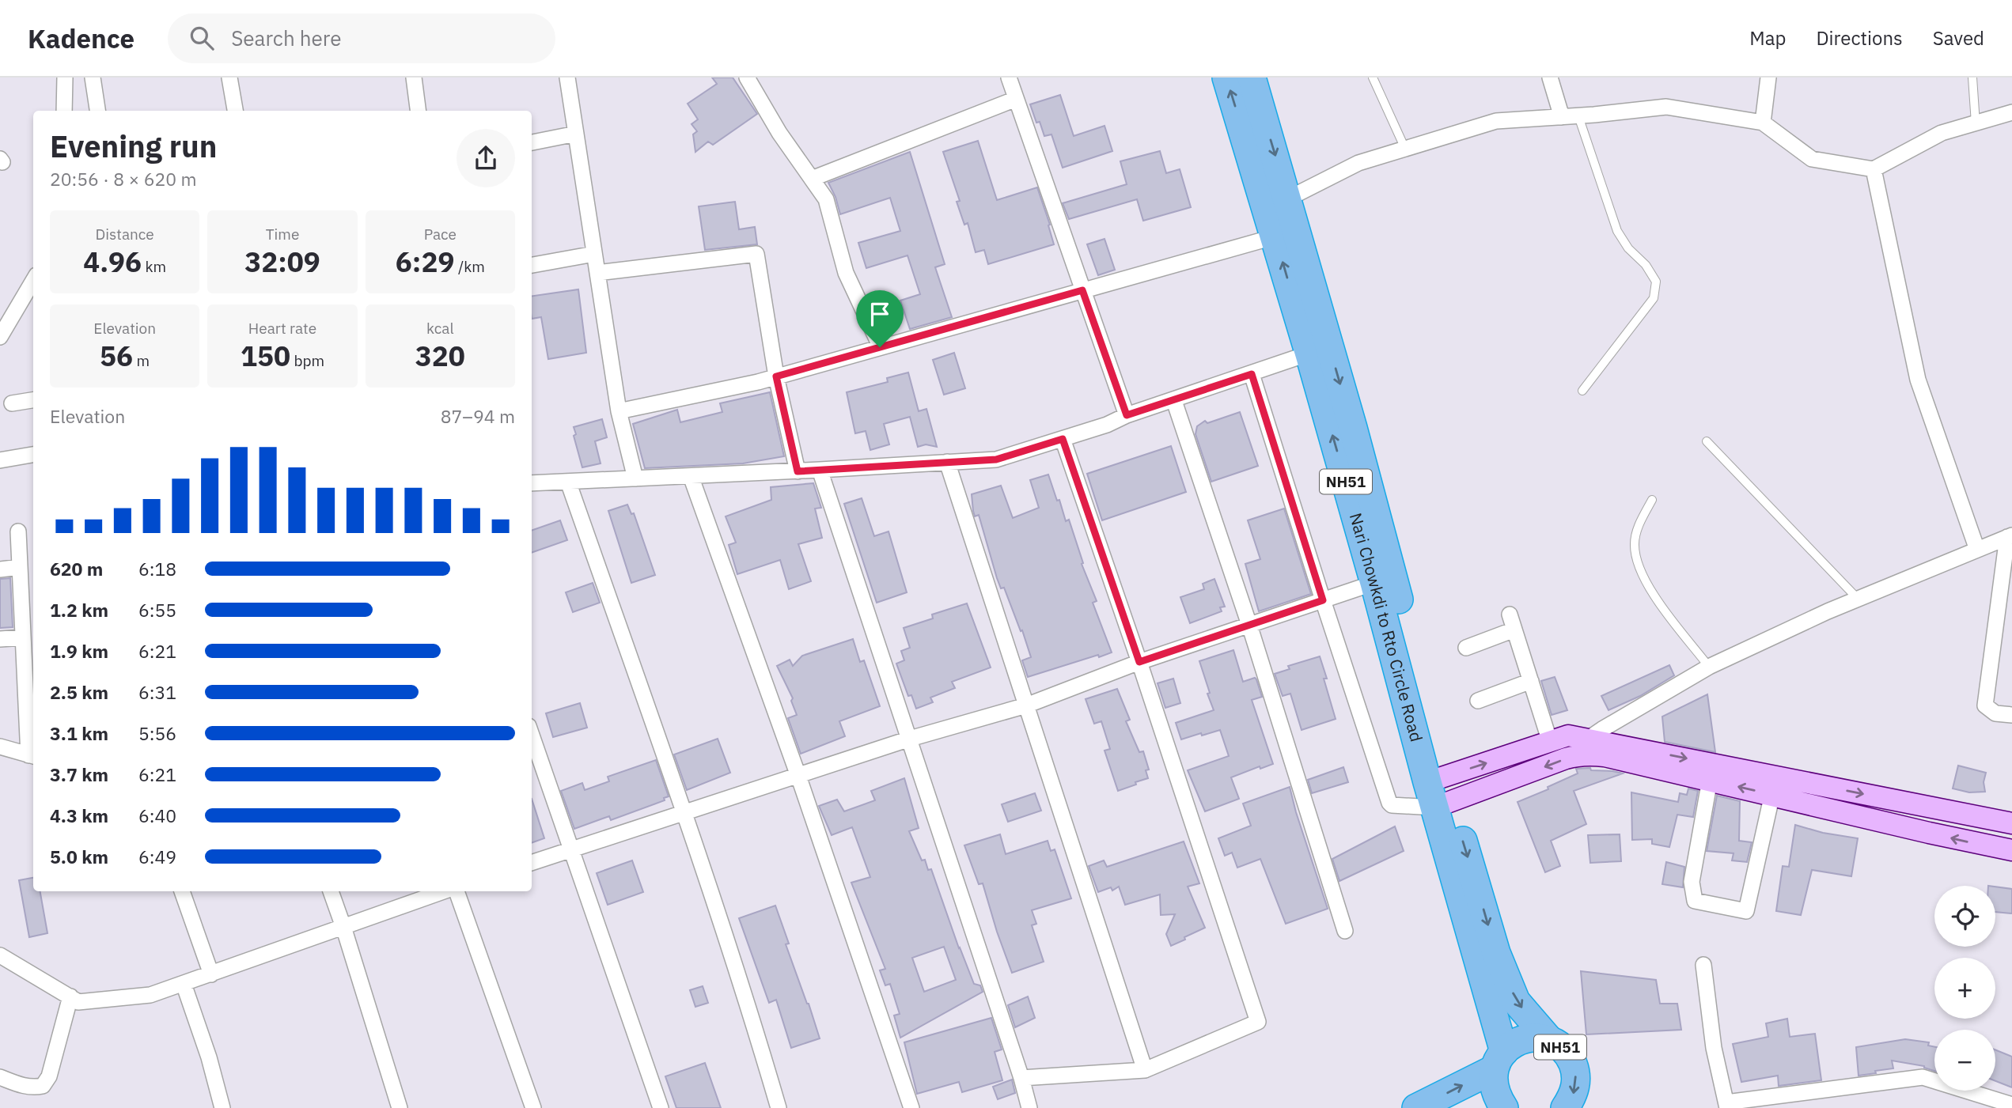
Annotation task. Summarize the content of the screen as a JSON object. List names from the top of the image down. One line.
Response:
{"streets":{"highway":["NH51","Nari Chowkdi to Rto Circle Road"]},"crossings":[["NH51","Nari Chowkdi to Rto Circle Road"]],"page":{"header":"Kadence","search":"Search here","nav":["Map","Directions","Saved"],"heading":["Evening run","20:56 · 8 × 620 m"],"stats":[["Distance","4.96 km"],["Time","32:09"],["Pace","6:29 /km"],["Elevation","56 m"],["Heart rate","150 bpm"],["kcal","320"]],"chart":["Elevation","87–94 m"],"list":[{"name":"620 m","note":"6:18"},{"name":"1.2 km","note":"6:55"},{"name":"1.9 km","note":"6:21"},{"name":"2.5 km","note":"6:31"},{"name":"3.1 km","note":"5:56"},{"name":"3.7 km","note":"6:21"},{"name":"4.3 km","note":"6:40"},{"name":"5.0 km","note":"6:49"}],"map_buttons":["+","−"]}}
